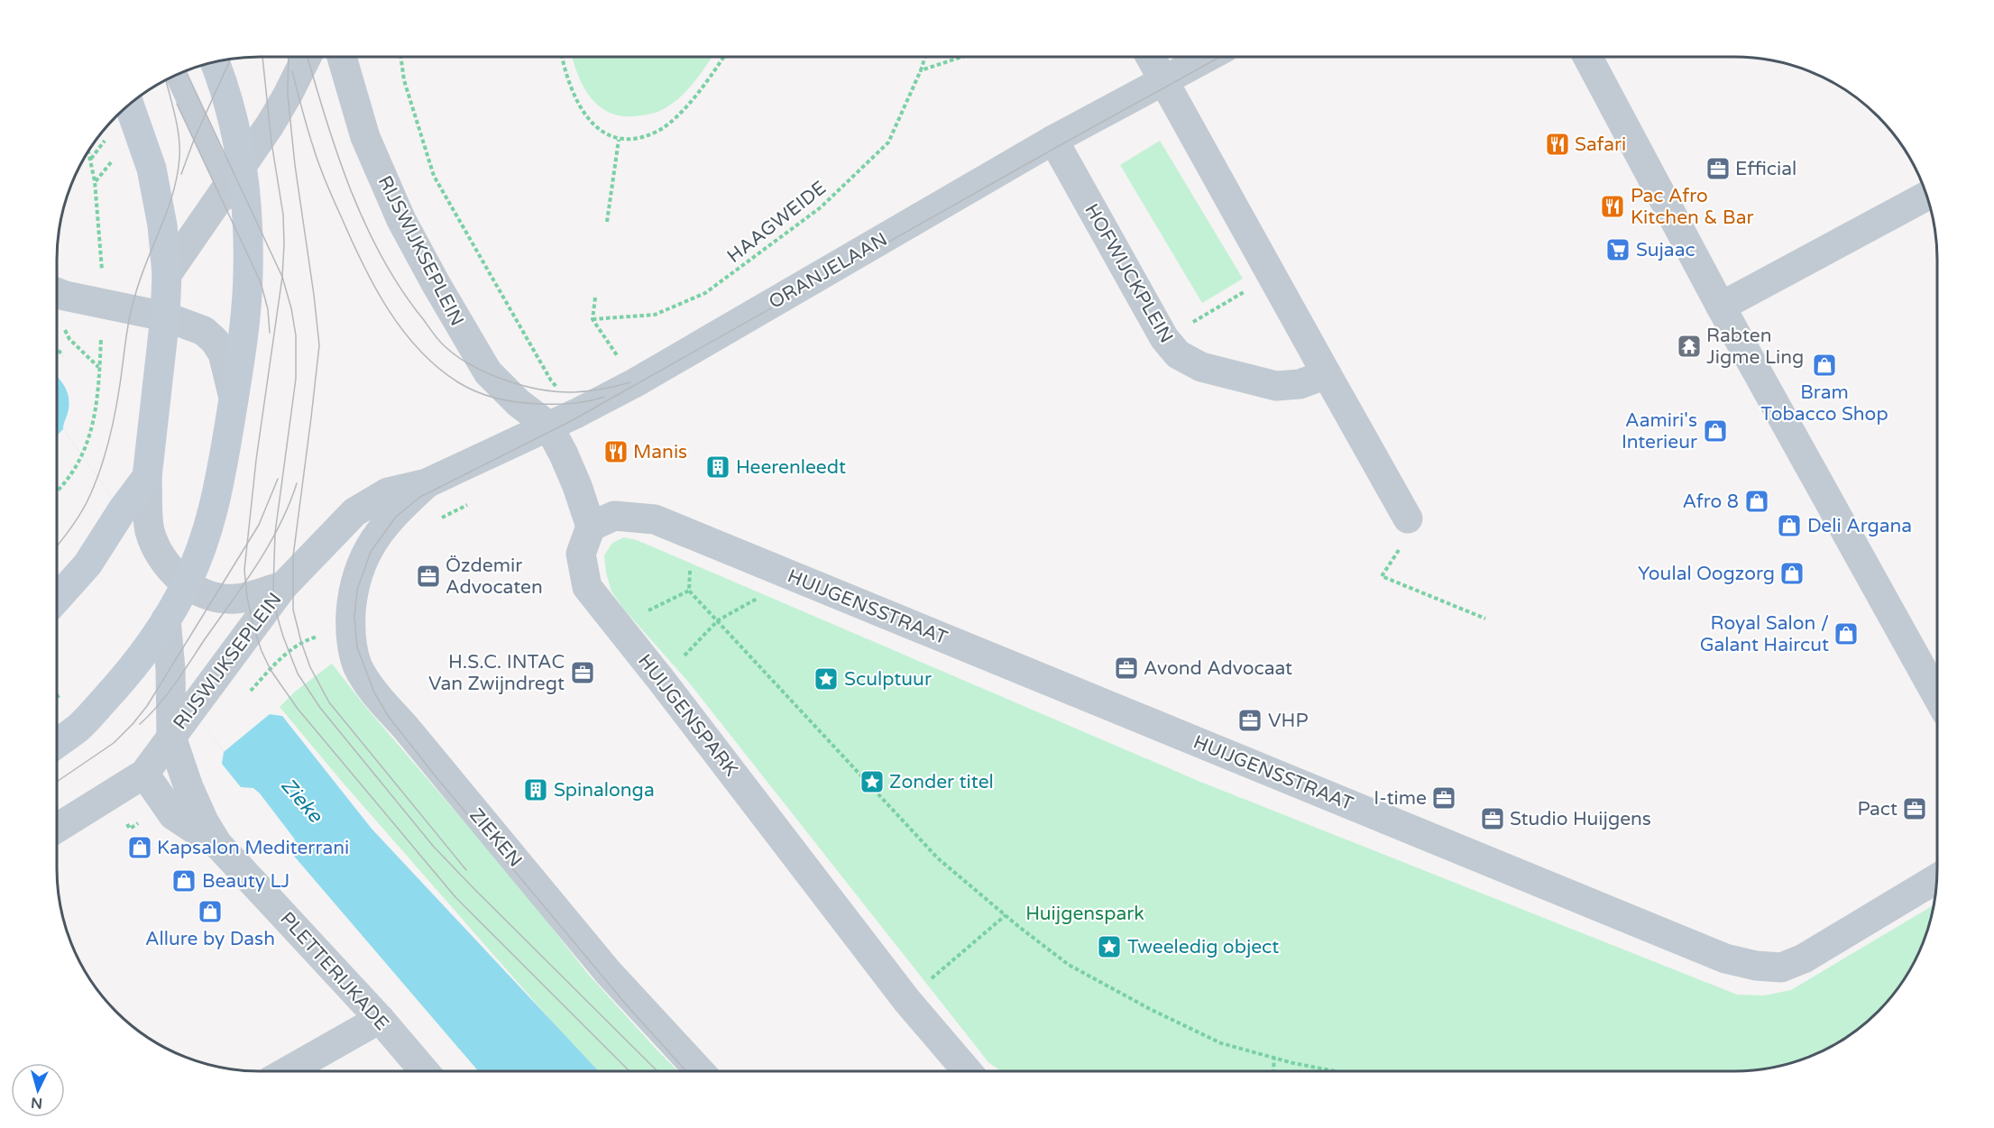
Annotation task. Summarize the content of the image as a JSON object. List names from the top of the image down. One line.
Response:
{"streets":{"main road":["RIJSWIJKSEPLEIN"],"street":["ORANJELAAN","HOFWIJCKPLEIN","HUIJGENSSTRAAT","HUIJGENSPARK","ZIEKEN","PLETTERIJKADE"],"path":["HAAGWEIDE"]},"crossings":[["RIJSWIJKSEPLEIN","ORANJELAAN"],["RIJSWIJKSEPLEIN","ZIEKEN"],["RIJSWIJKSEPLEIN","PLETTERIJKADE"],["ORANJELAAN","HOFWIJCKPLEIN"],["ORANJELAAN","ZIEKEN"],["HUIJGENSSTRAAT","HUIJGENSPARK"]],"water":["Zieke"],"parks":["Huijgenspark"],"places":{"restaurant":["Safari","Pac Afro Kitchen & Bar","Manis"],"office":["Efficial","Özdemir Advocaten","Avond Advocaat","H.S.C. INTAC Van Zwijndregt","VHP","I-time","Pact","Studio Huijgens"],"supermarket":["Sujaac"],"temple":["Rabten Jigme Ling"],"shop":["Bram Tobacco Shop","Aamiri's Interieur","Afro 8","Deli Argana","Youlal Oogzorg","Royal Salon / Galant Haircut","Kapsalon Mediterrani","Beauty LJ","Allure by Dash"],"building":["Heerenleedt","Spinalonga"],"place":["Sculptuur","Zonder titel","Tweeledig object"]},"north":"bottom"}
